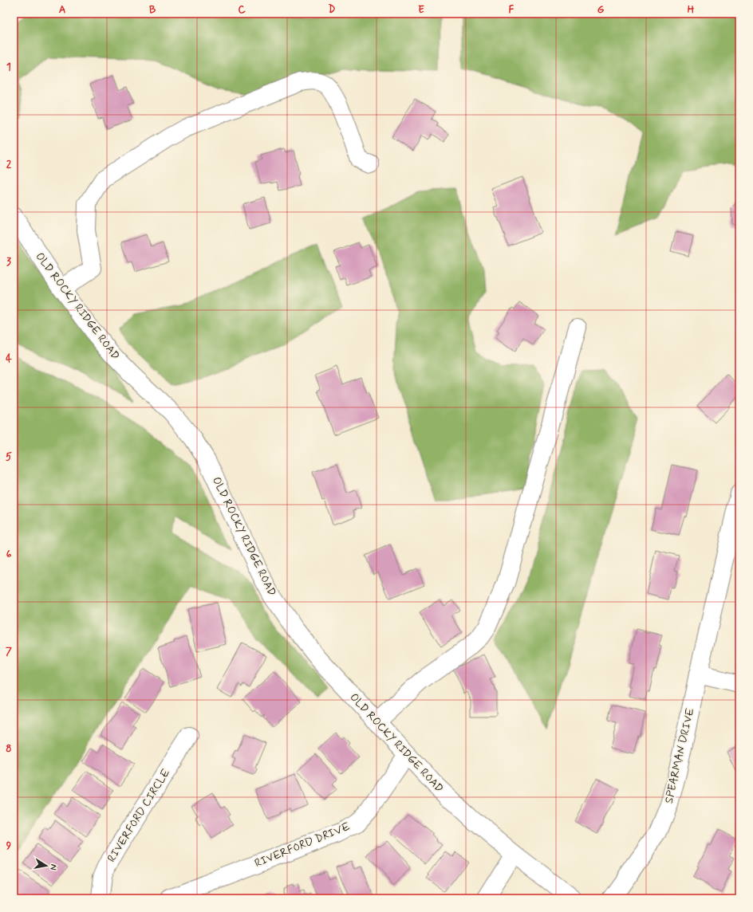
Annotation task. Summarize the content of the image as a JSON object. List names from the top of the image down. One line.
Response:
{"streets":{"street":["OLD ROCKY RIDGE ROAD","SPEARMAN DRIVE","RIVERFORD CIRCLE","RIVERFORD DRIVE"]},"crossings":[["OLD ROCKY RIDGE ROAD","RIVERFORD DRIVE"]],"north":"right","grid":{"columns":["A","B","C","D","E","F","G","H"],"rows":["1","2","3","4","5","6","7","8","9"]}}
